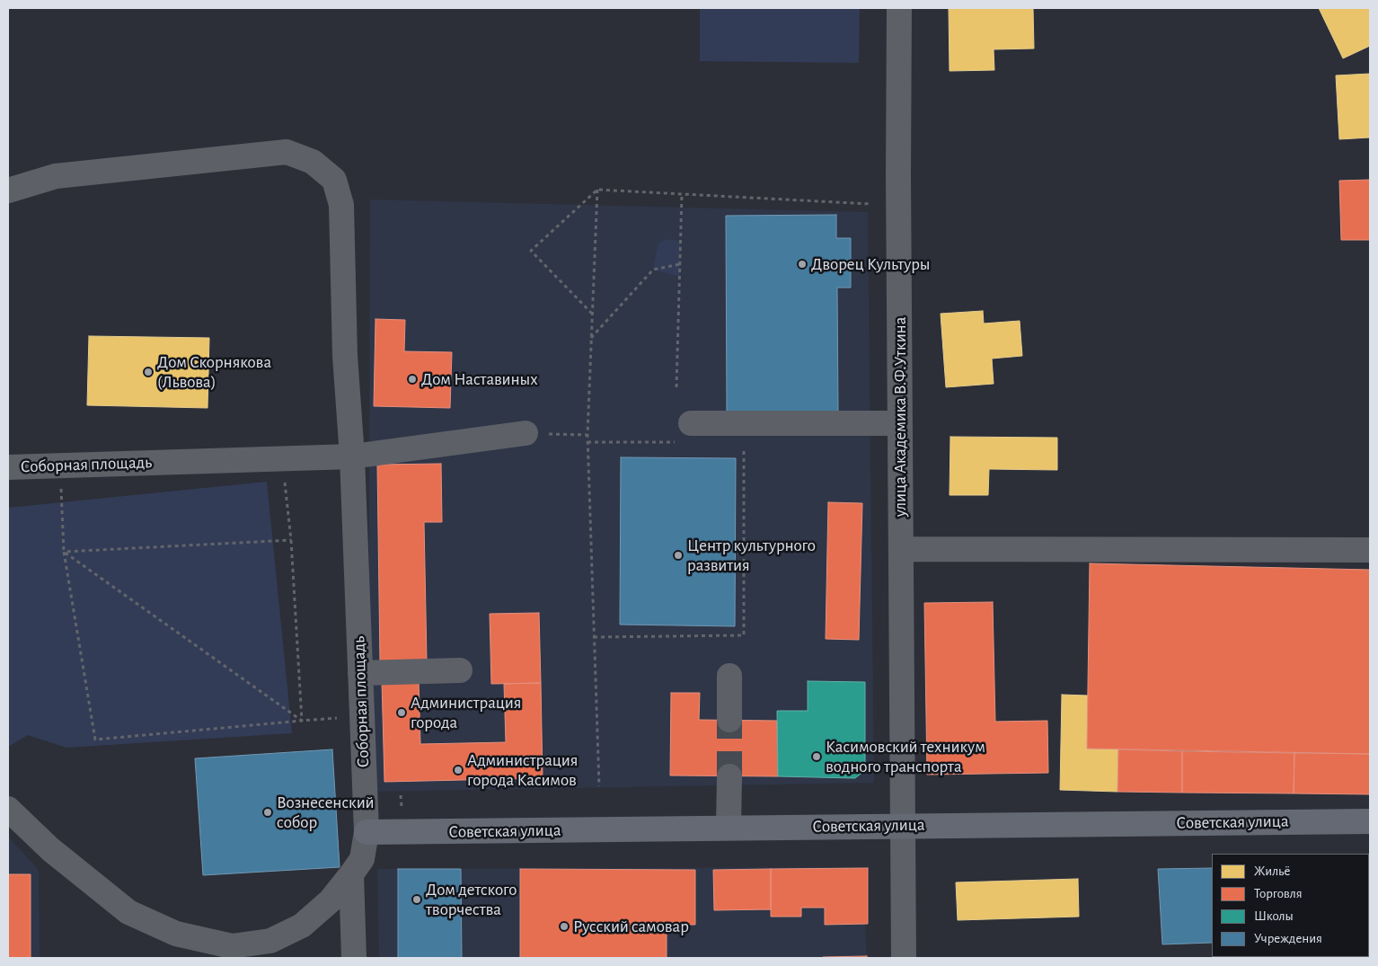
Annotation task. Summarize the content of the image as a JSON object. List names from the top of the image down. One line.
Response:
{"streets":{"main road":["Советская улица"],"street":["улица Академика В.Ф.Уткина","Соборная площадь"]},"crossings":[["улица Академика В.Ф.Уткина","Советская улица"],["Соборная площадь","Советская улица"]],"places":["Дворец Культуры","Дом Скорнякова (Львова)","Дом Наставиных","Центр культурного развития","Администрация города","Касимовский техникум водного транспорта","Администрация города Касимов","Вознесенский собор","Дом детского творчества","Русский самовар"],"legend":["Жильё","Торговля","Школы","Учреждения"]}
